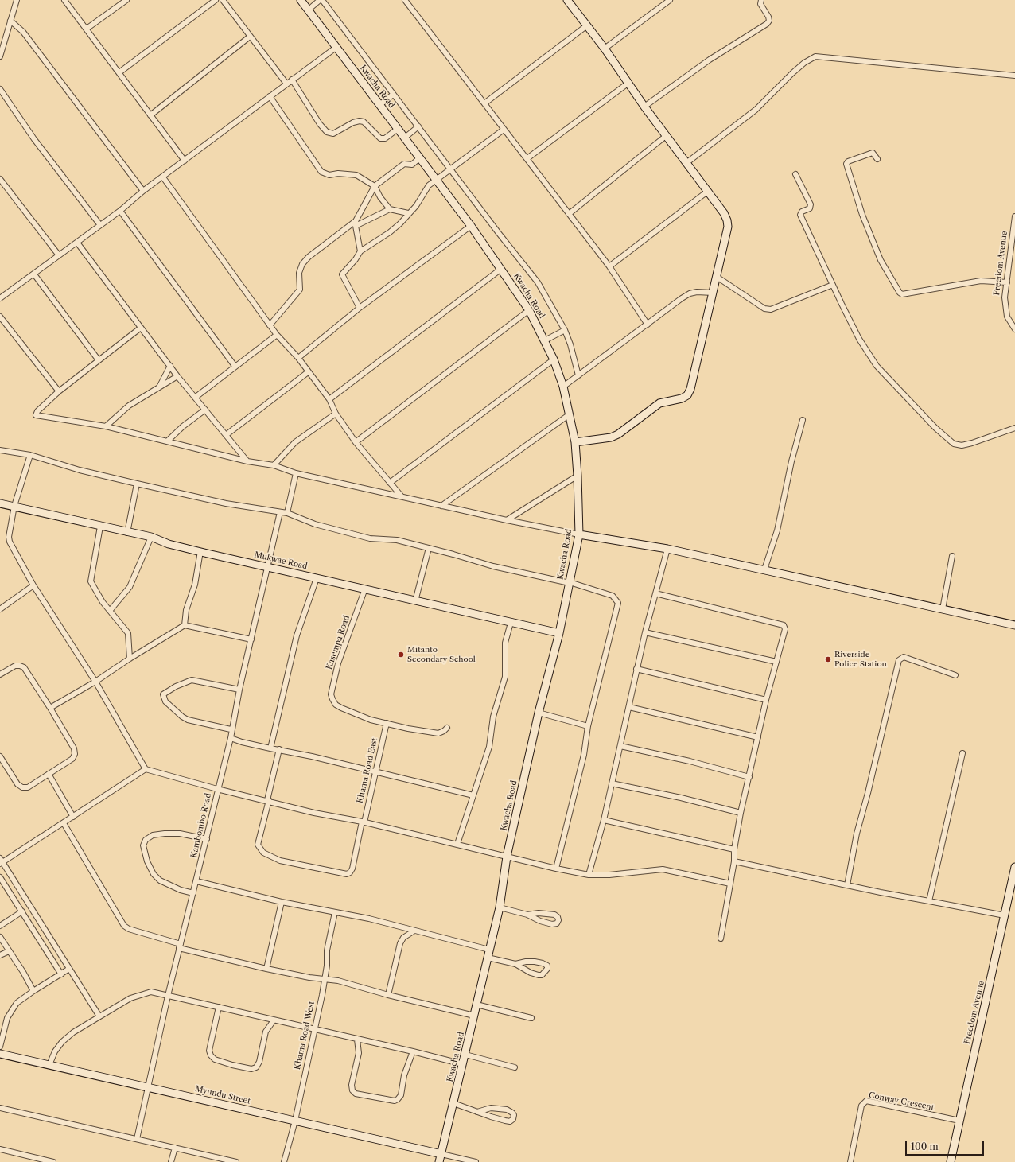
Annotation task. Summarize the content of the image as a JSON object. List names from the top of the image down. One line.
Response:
{"streets":{"main road":["Kwacha Road","Freedom Avenue","Mukwae Road","Myundu Street"],"street":["Kasempa Road","Khama Road East","Kambombo Road","Khama Road West","Conway Crescent"]},"crossings":[["Kwacha Road","Mukwae Road"],["Kwacha Road","Myundu Street"],["Freedom Avenue","Conway Crescent"],["Mukwae Road","Kasempa Road"],["Mukwae Road","Kambombo Road"],["Kasempa Road","Khama Road East"],["Kambombo Road","Myundu Street"],["Khama Road West","Myundu Street"]],"places":["Mitanto Secondary School","Riverside Police Station"],"scale_bar":"100 m"}
